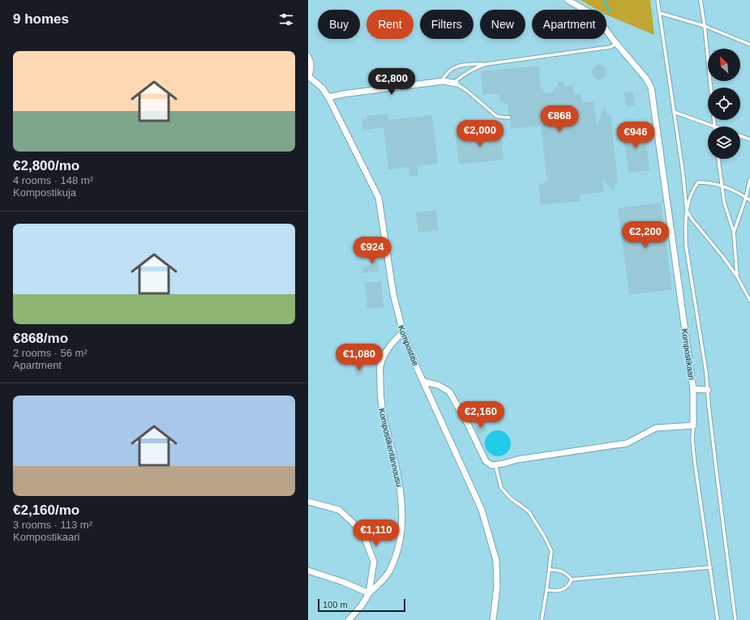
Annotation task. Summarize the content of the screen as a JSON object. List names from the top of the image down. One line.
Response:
{"streets":{"street":["Kompostitie","Kompostikaari","Kompostikentännousu"]},"crossings":[["Kompostitie","Kompostikentännousu"]],"scale_bar":"100 m","north":"top left","page":{"heading":"9 homes","chip":["Buy","Rent","Filters","New","Apartment"],"list":[{"name":"€2,800/mo","note":"4 rooms · 148 m² · Kompostikuja"},{"name":"€868/mo","note":"2 rooms · 56 m² · Apartment"},{"name":"€2,160/mo","note":"3 rooms · 113 m² · Kompostikaari"}],"price":["€2,800","€868","€2,000","€946","€2,200","€924","€1,080","€2,160","€1,110"],"scale":"100 m"}}
